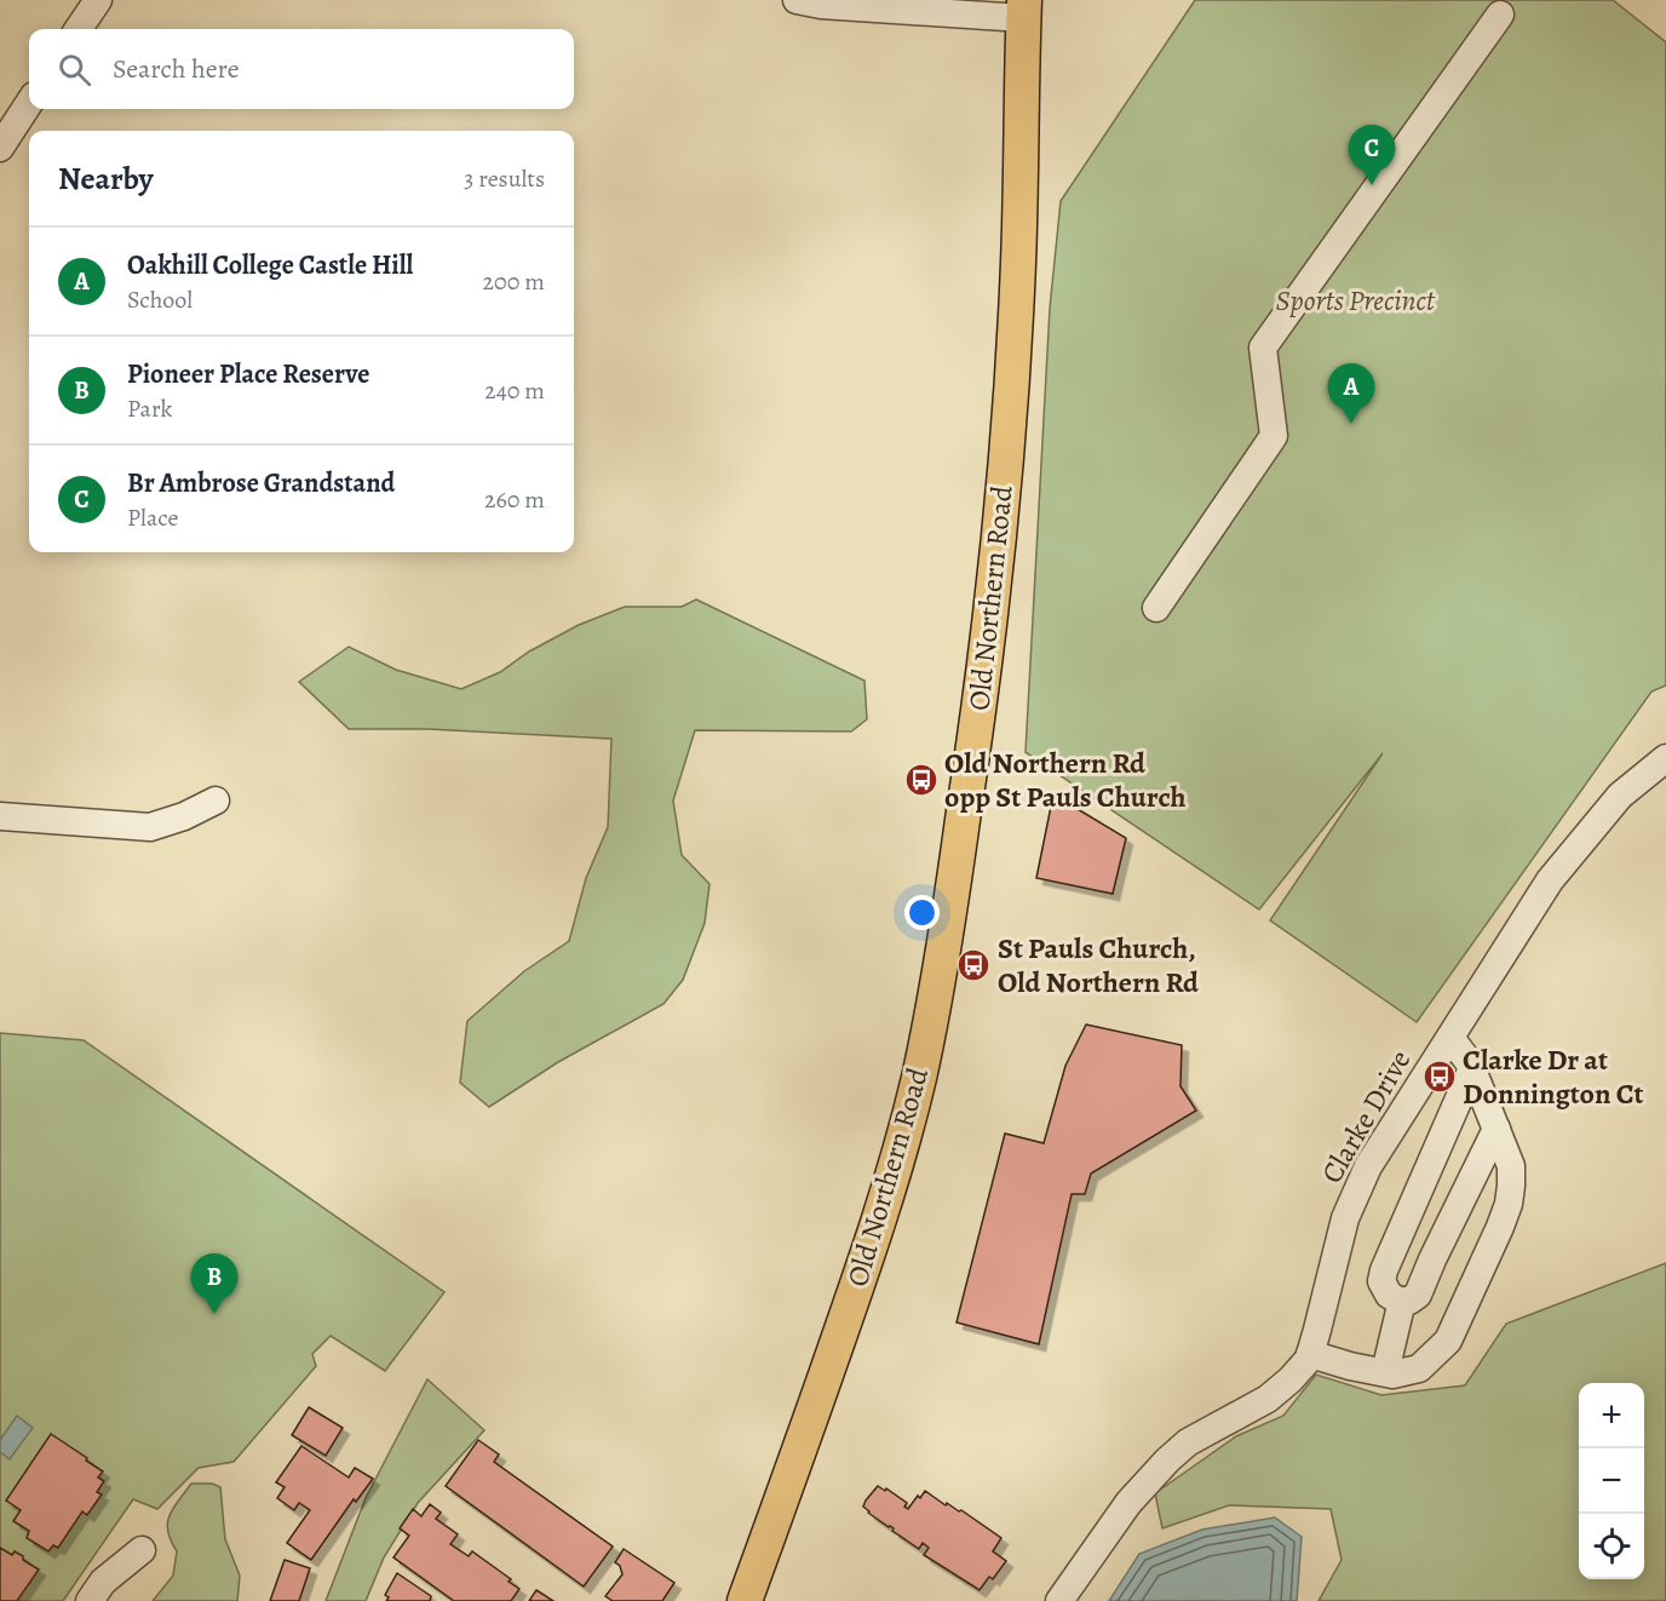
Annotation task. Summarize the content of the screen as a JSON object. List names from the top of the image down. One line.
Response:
{"streets":{"main road":["Old Northern Road"],"street":["Clarke Drive"]},"parks":["Sports Precinct"],"places":{"bus stop":["Old Northern Rd opp St Pauls Church","St Pauls Church, Old Northern Rd","Clarke Dr at Donnington Ct"]},"page":{"search":"Search here","pins":["C","A","B"],"heading":["Nearby","3 results"],"list":[{"mark":"A","name":"Oakhill College Castle Hill","note":"School","value":"200 m"},{"mark":"B","name":"Pioneer Place Reserve","note":"Park","value":"240 m"},{"mark":"C","name":"Br Ambrose Grandstand","note":"Place","value":"260 m"}],"map_buttons":["+","−"]}}
